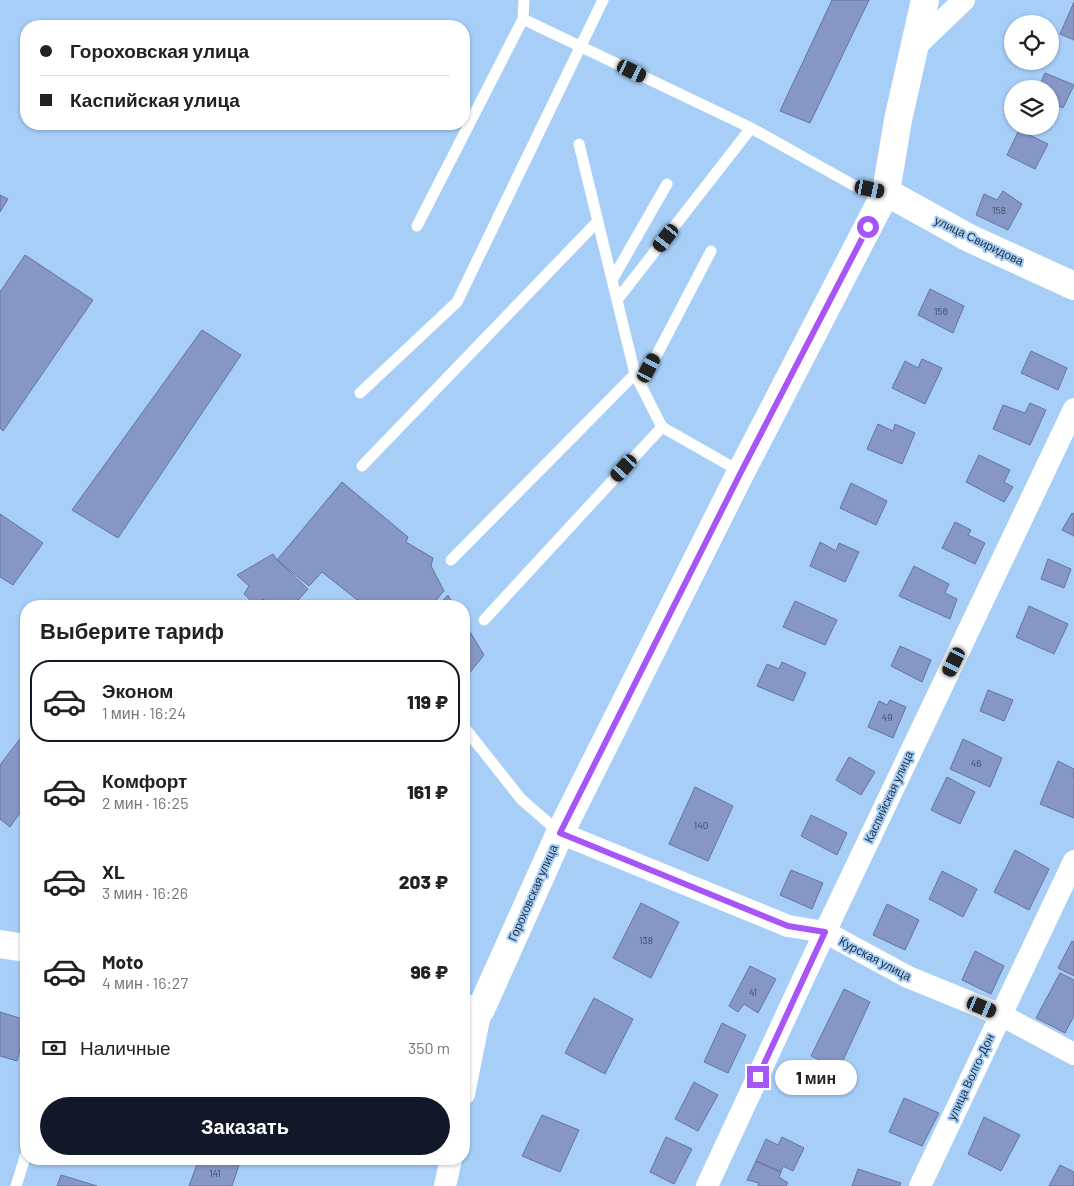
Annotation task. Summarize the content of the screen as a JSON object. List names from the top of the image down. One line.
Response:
{"streets":{"street":["улица Свиридова","Каспийская улица","Гороховская улица","Курская улица","улица Волго-Дон"]},"crossings":[["улица Свиридова","Гороховская улица"],["Каспийская улица","Курская улица"],["Гороховская улица","Курская улица"],["Курская улица","улица Волго-Дон"]],"house_numbers":["158","156","49","46","140","138","41","141"],"page":{"banner":["Гороховская улица","Каспийская улица"],"heading":"Выберите тариф","list":[{"name":"Эконом","note":"1 мин · 16:24","value":"119 ₽"},{"name":"Комфорт","note":"2 мин · 16:25","value":"161 ₽"},{"name":"XL","note":"3 мин · 16:26","value":"203 ₽"},{"name":"Moto","note":"4 мин · 16:27","value":"96 ₽"}],"pay":["Наличные","350 m"],"bubble":"1 мин","buttons":"Заказать"}}
